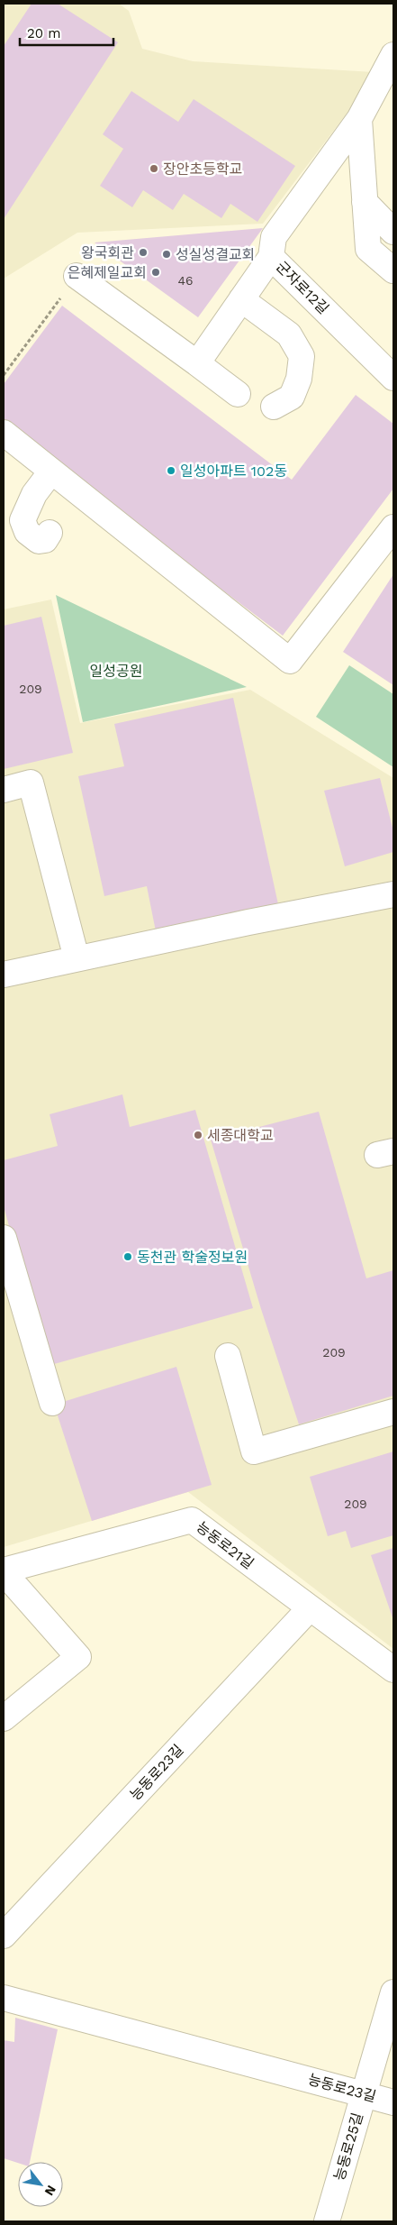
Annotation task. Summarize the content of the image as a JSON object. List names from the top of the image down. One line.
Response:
{"streets":{"street":["군자로12길","능동로21길","능동로23길","능동로25길"]},"crossings":[["능동로21길","능동로23길"],["능동로23길","능동로25길"]],"parks":["일성공원"],"places":["장안초등학교","왕국회관","성실성결교회","은혜제일교회","일성아파트 102동","세종대학교","동천관 학술정보원"],"house_numbers":["46","209","209","209"],"scale_bar":"20 m","north":"bottom right"}
